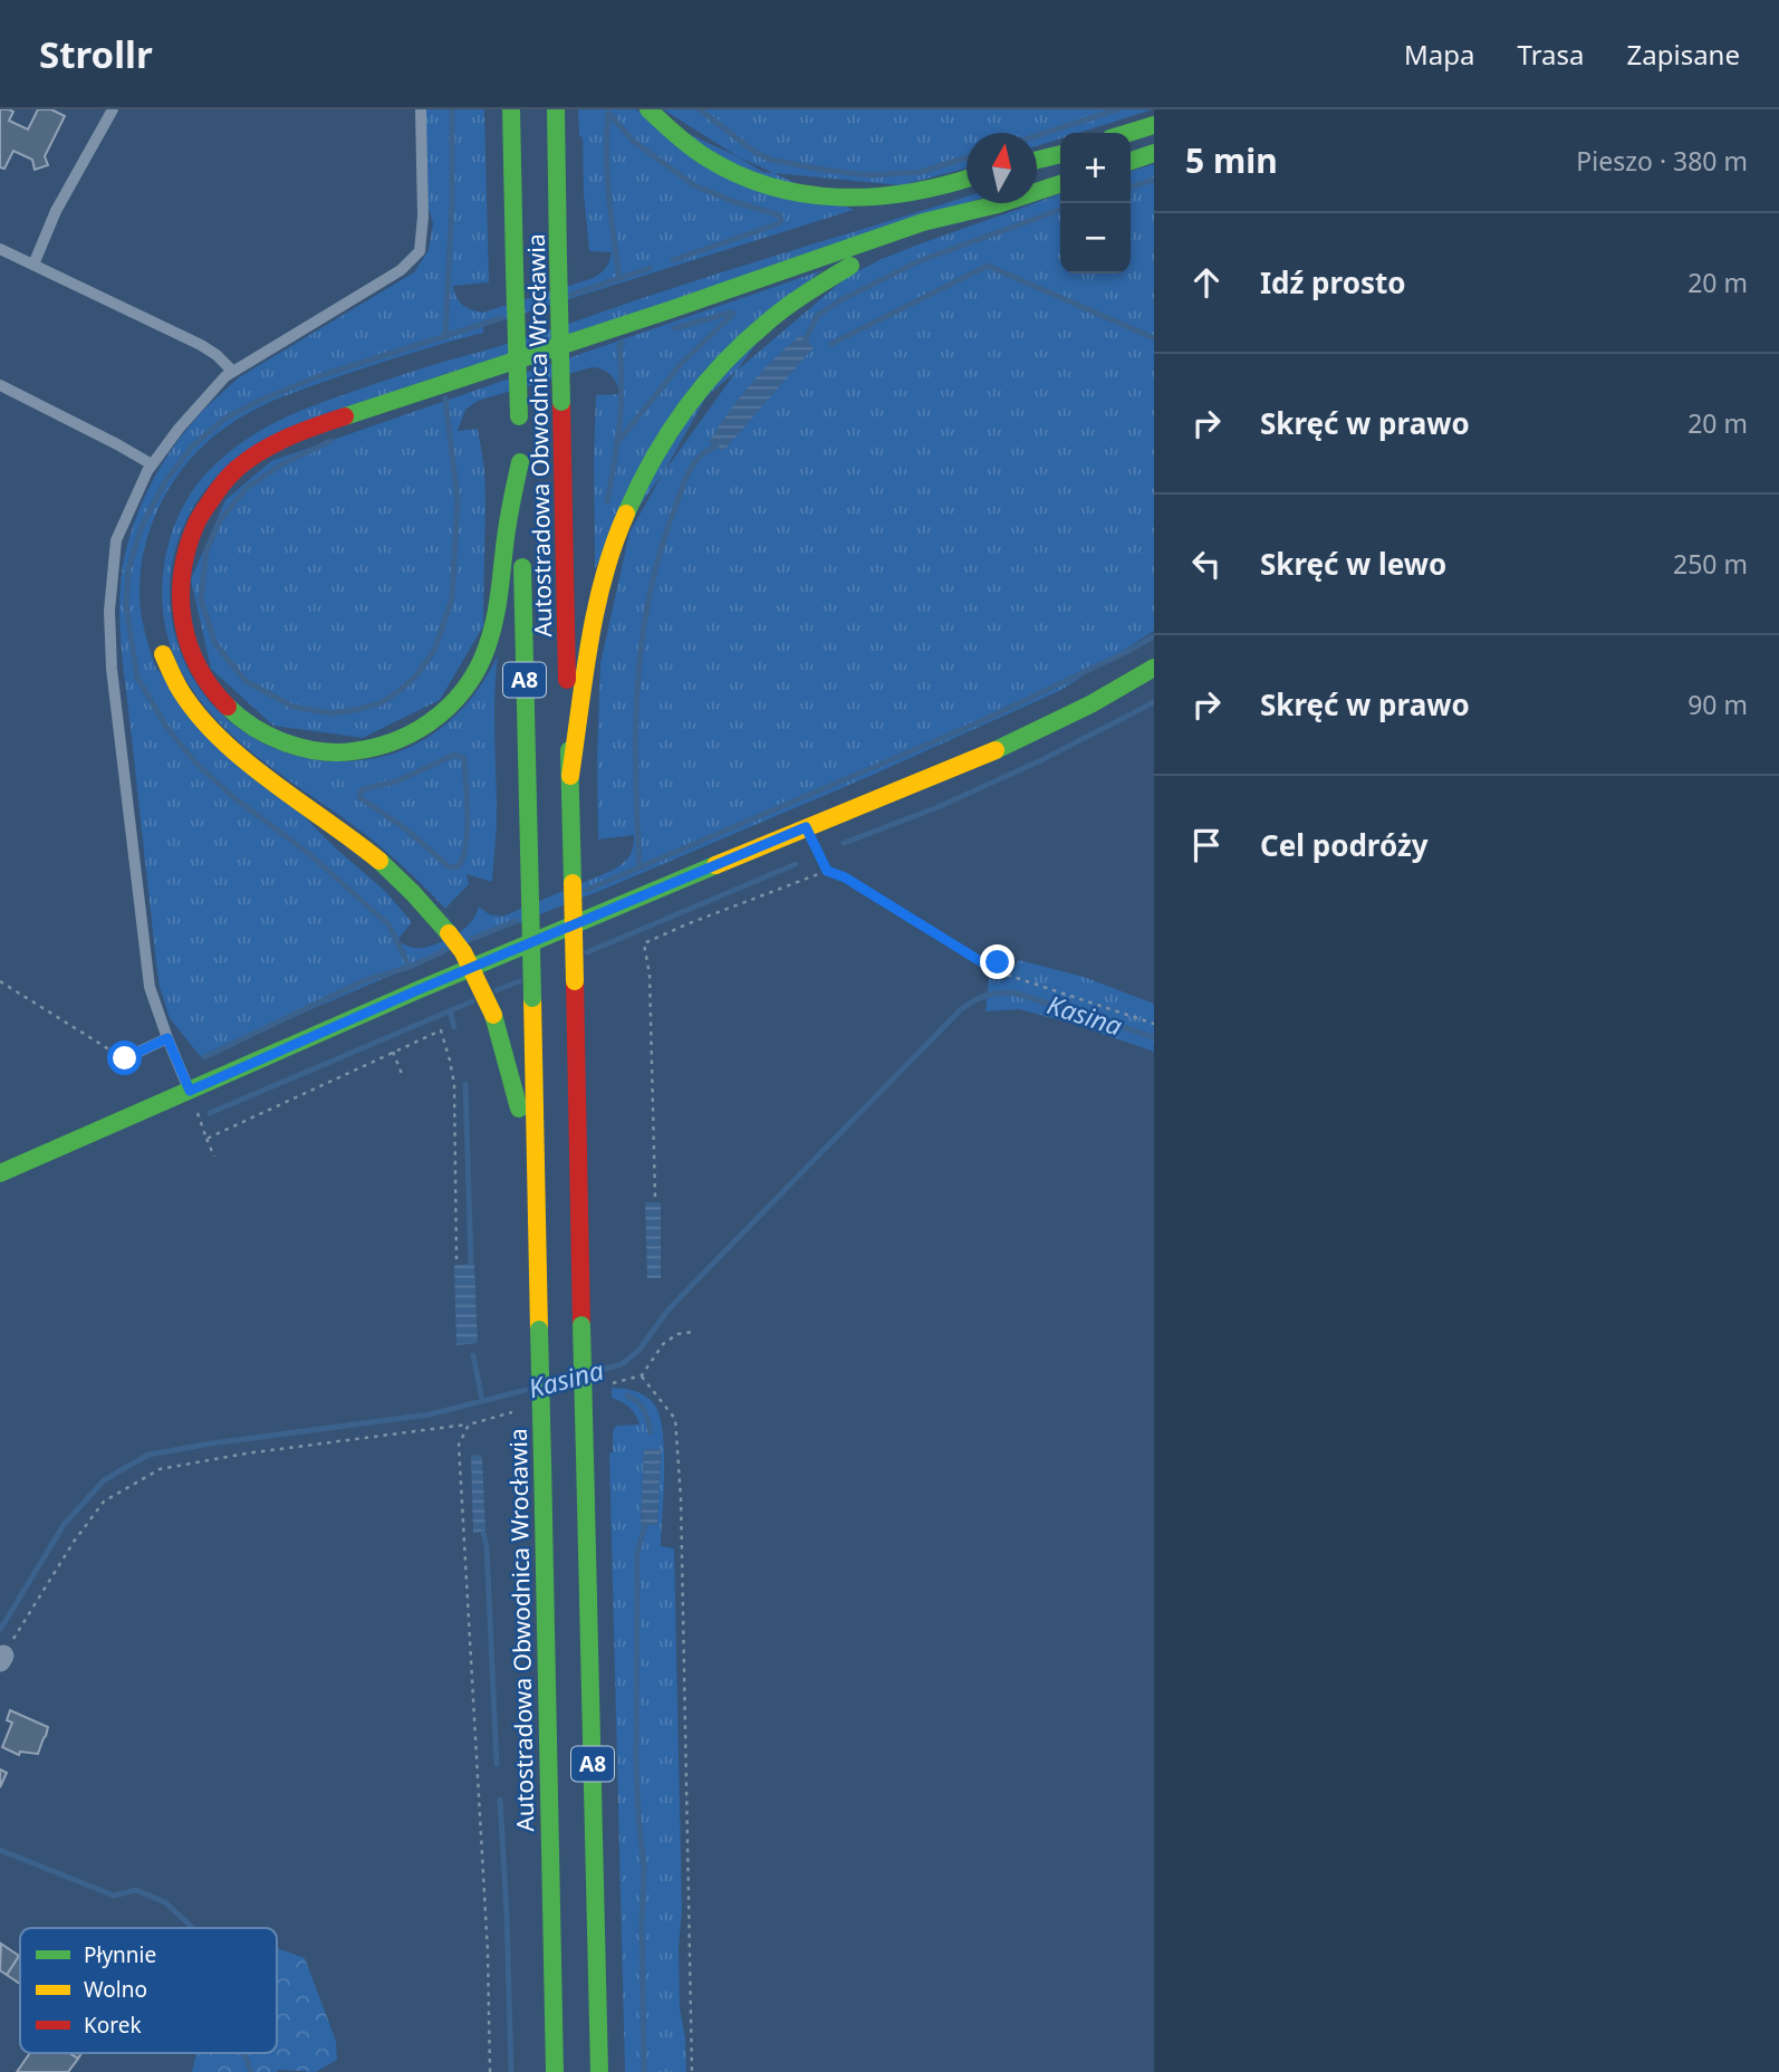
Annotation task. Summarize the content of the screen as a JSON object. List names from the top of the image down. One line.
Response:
{"streets":{"main road":["Autostradowa Obwodnica Wrocławia","A8"]},"water":["Kasina"],"legend":["Płynnie","Wolno","Korek"],"north":"top","page":{"header":"Strollr","nav":["Mapa","Trasa","Zapisane"],"heading":["5 min","Pieszo · 380 m"],"map_buttons":["+","−"],"list":[["Idź prosto","20 m"],["Skręć w prawo","20 m"],["Skręć w lewo","250 m"],["Skręć w prawo","90 m"],"Cel podróży"]}}
